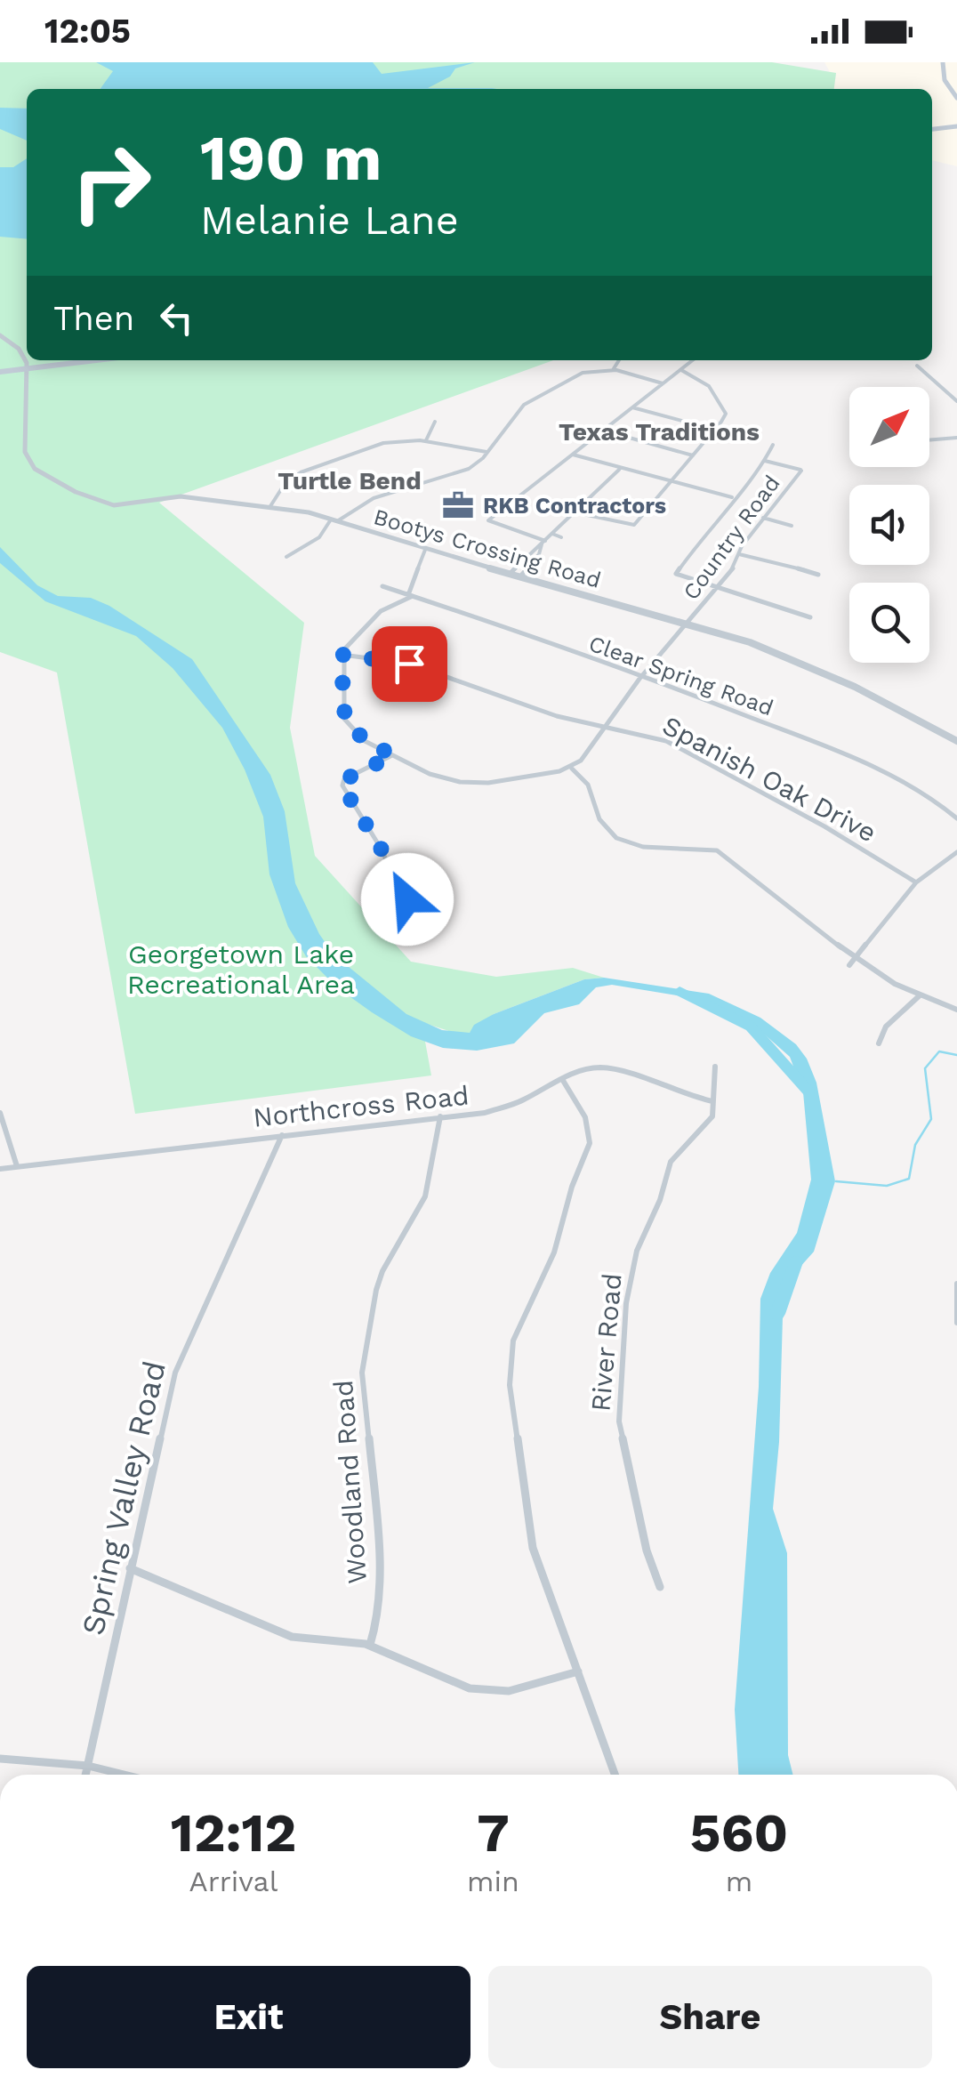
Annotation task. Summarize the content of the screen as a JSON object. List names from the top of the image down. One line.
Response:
{"streets":{"street":["Country Road","Bootys Crossing Road","Clear Spring Road","Spanish Oak Drive","Northcross Road","River Road","Woodland Road","Spring Valley Road"]},"crossings":[["Country Road","Bootys Crossing Road"],["Country Road","Clear Spring Road"],["Country Road","Spanish Oak Drive"],["Northcross Road","River Road"],["Northcross Road","Woodland Road"],["Northcross Road","Spring Valley Road"]],"districts":["Texas Traditions","Turtle Bend"],"parks":["Georgetown Lake Recreational Area"],"places":{"office":["RKB Contractors"]},"north":"top right","page":{"status":"12:05","turn":["190 m","Melanie Lane"],"then":"Then","eta":["12:12","Arrival","7","min","560","m"],"buttons":["Exit","Share"]}}
